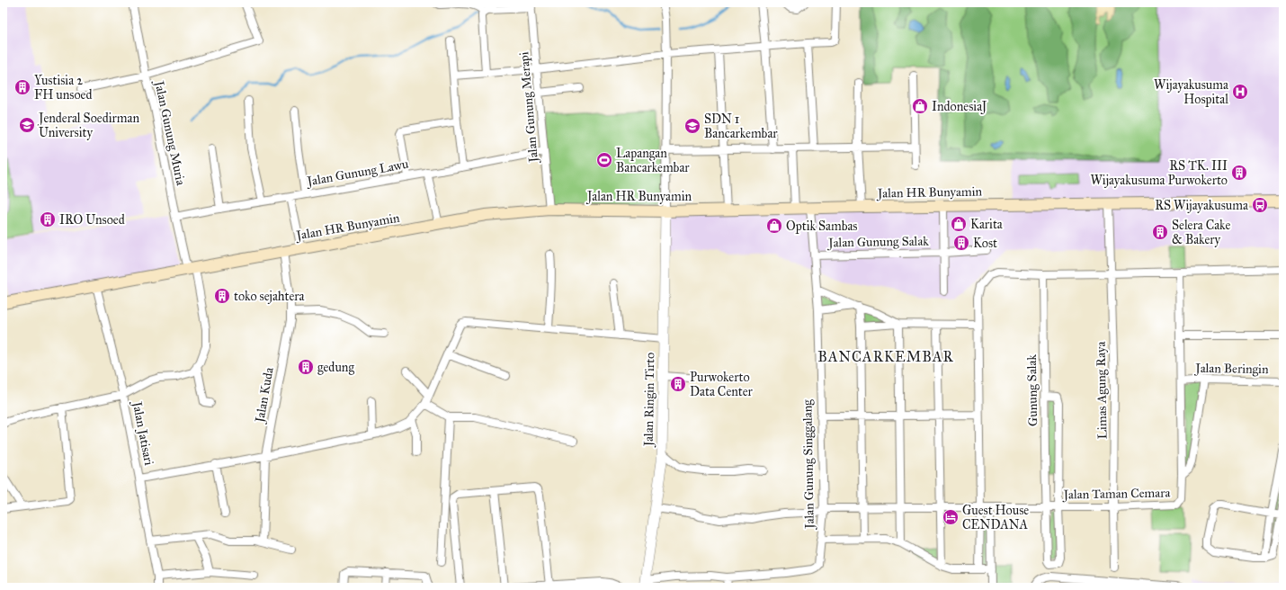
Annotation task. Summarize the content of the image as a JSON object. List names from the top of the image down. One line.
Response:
{"streets":{"main road":["Jalan HR Bunyamin"],"street":["Jalan Gunung Merapi","Jalan Gunung Muria","Jalan Gunung Lawu","Jalan Gunung Salak","Jalan Beringin","Gunung Salak","Limas Agung Raya","Jalan Kuda","Jalan Ringin Tirto","Jalan Jatisari","Jalan Gunung Singgalang","Jalan Taman Cemara"]},"crossings":[["Jalan Gunung Merapi","Jalan Gunung Lawu"],["Jalan Gunung Merapi","Jalan HR Bunyamin"],["Jalan Gunung Muria","Jalan Gunung Lawu"],["Jalan Gunung Muria","Jalan HR Bunyamin"],["Jalan HR Bunyamin","Jalan Gunung Salak"],["Jalan HR Bunyamin","Limas Agung Raya"],["Jalan HR Bunyamin","Jalan Kuda"],["Jalan HR Bunyamin","Jalan Ringin Tirto"],["Jalan HR Bunyamin","Jalan Jatisari"],["Jalan HR Bunyamin","Jalan Gunung Singgalang"],["Jalan Gunung Salak","Jalan Gunung Singgalang"],["Jalan Beringin","Jalan Taman Cemara"],["Gunung Salak","Jalan Taman Cemara"],["Limas Agung Raya","Jalan Taman Cemara"],["Jalan Ringin Tirto","Jalan Gunung Singgalang"],["Jalan Ringin Tirto","Jalan Taman Cemara"],["Jalan Gunung Singgalang","Jalan Taman Cemara"]],"districts":["BANCARKEMBAR"],"places":{"building":["Yustisia 2 FH unsoed","RS TK. III Wijayakusuma Purwokerto","IRO Unsoed","Selera Cake & Bakery","Kost","toko sejahtera","gedung","Purwokerto Data Center"],"hospital":["Wijayakusuma Hospital"],"shop":["IndonesiaJ","Karita","Optik Sambas"],"school or university":["Jenderal Soedirman University","SDN 1 Bancarkembar"],"sports":["Lapangan Bancarkembar"],"bus stop":["RS Wijayakusuma"],"hotel":["Guest House CENDANA"]}}
